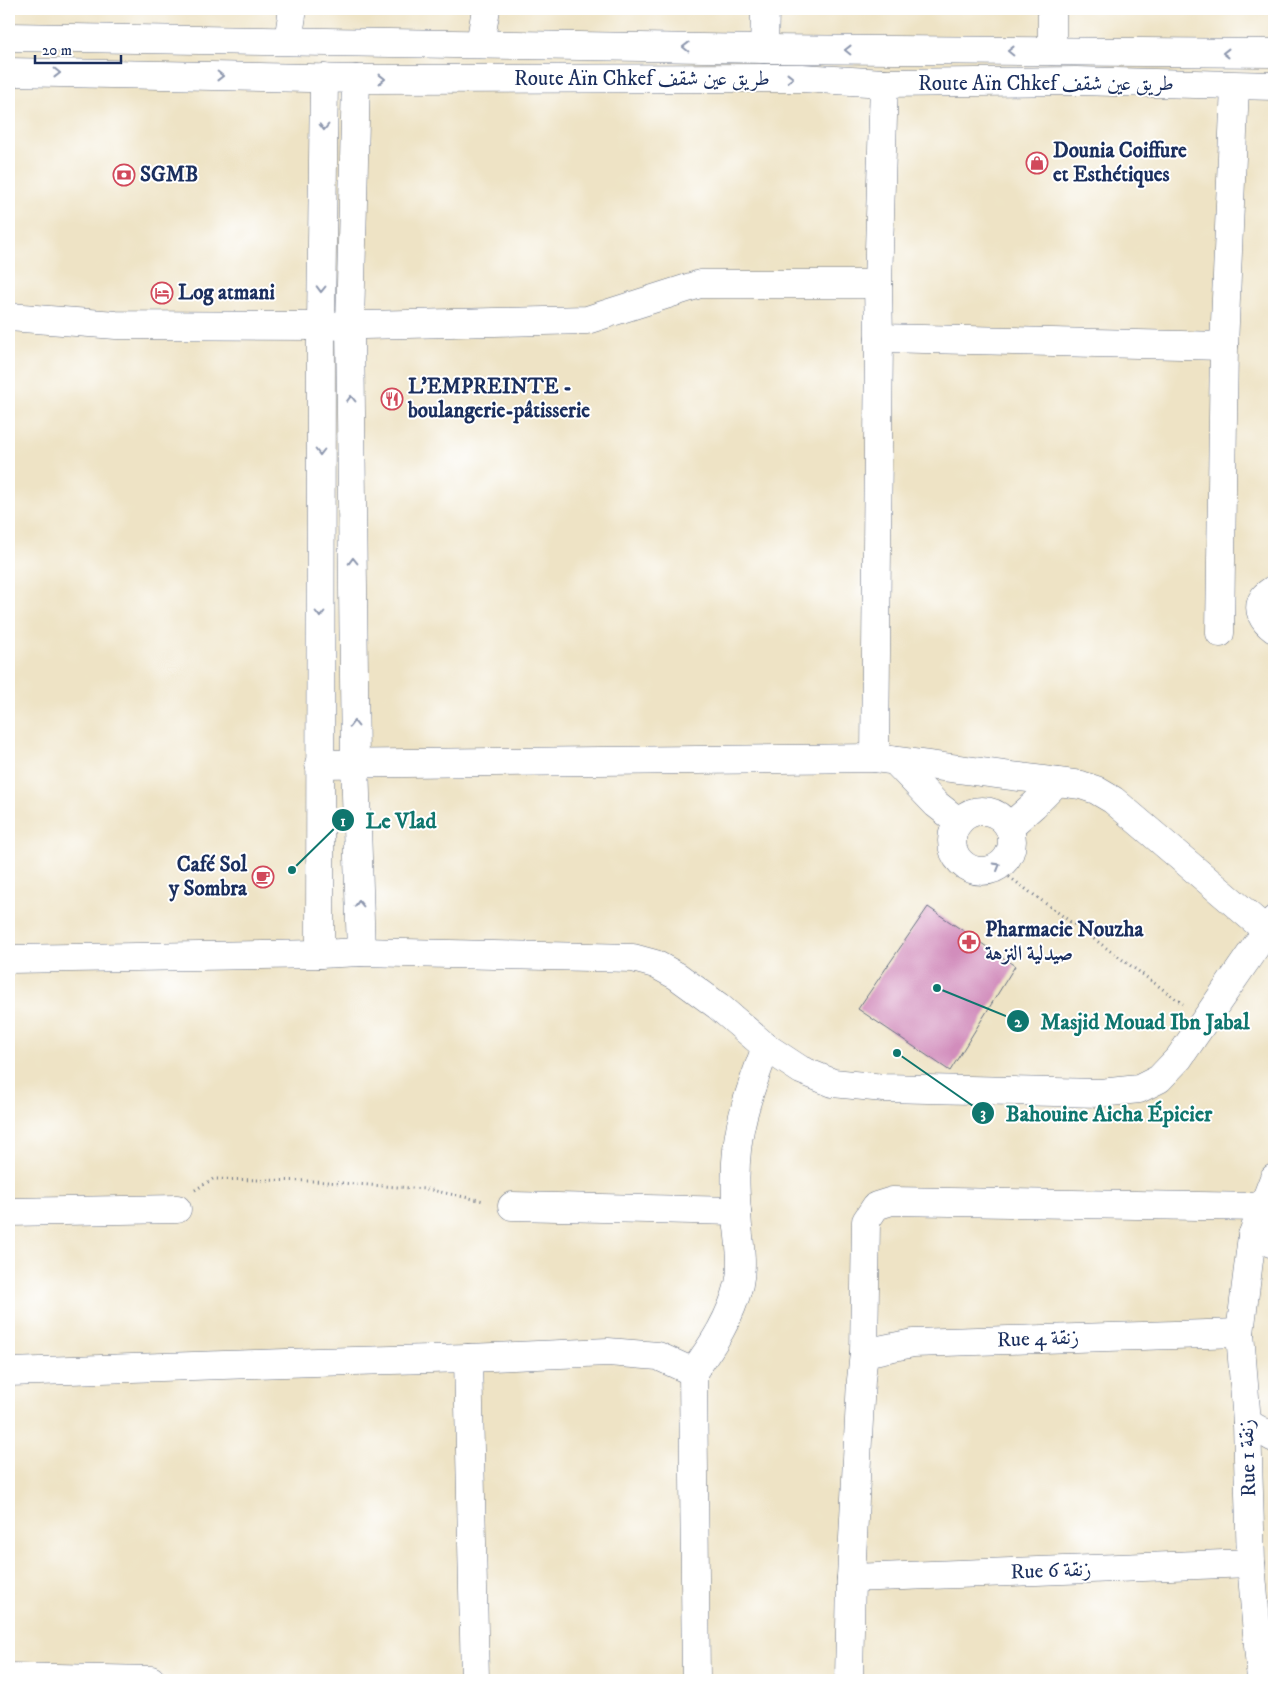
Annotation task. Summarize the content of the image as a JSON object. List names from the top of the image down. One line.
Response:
{"streets":{"street":["Route Aïn Chkef طريق عين شقف","Rue 4 زنقة","Rue 1 زنقة","Rue 6 زنقة"]},"crossings":[["Rue 4 زنقة","Rue 1 زنقة"],["Rue 1 زنقة","Rue 6 زنقة"]],"places":{"shop":["Dounia Coiffure et Esthétiques"],"bank":["SGMB"],"hotel":["Log atmani"],"restaurant":["L’EMPREINTE - boulangerie-pâtisserie"],"other":["Le Vlad","Masjid Mouad Ibn Jabal","Bahouine Aicha Épicier"],"cafe":["Café Sol y Sombra"],"pharmacy":["Pharmacie Nouzha صيدلية النزهة"]},"scale_bar":"20 m"}
